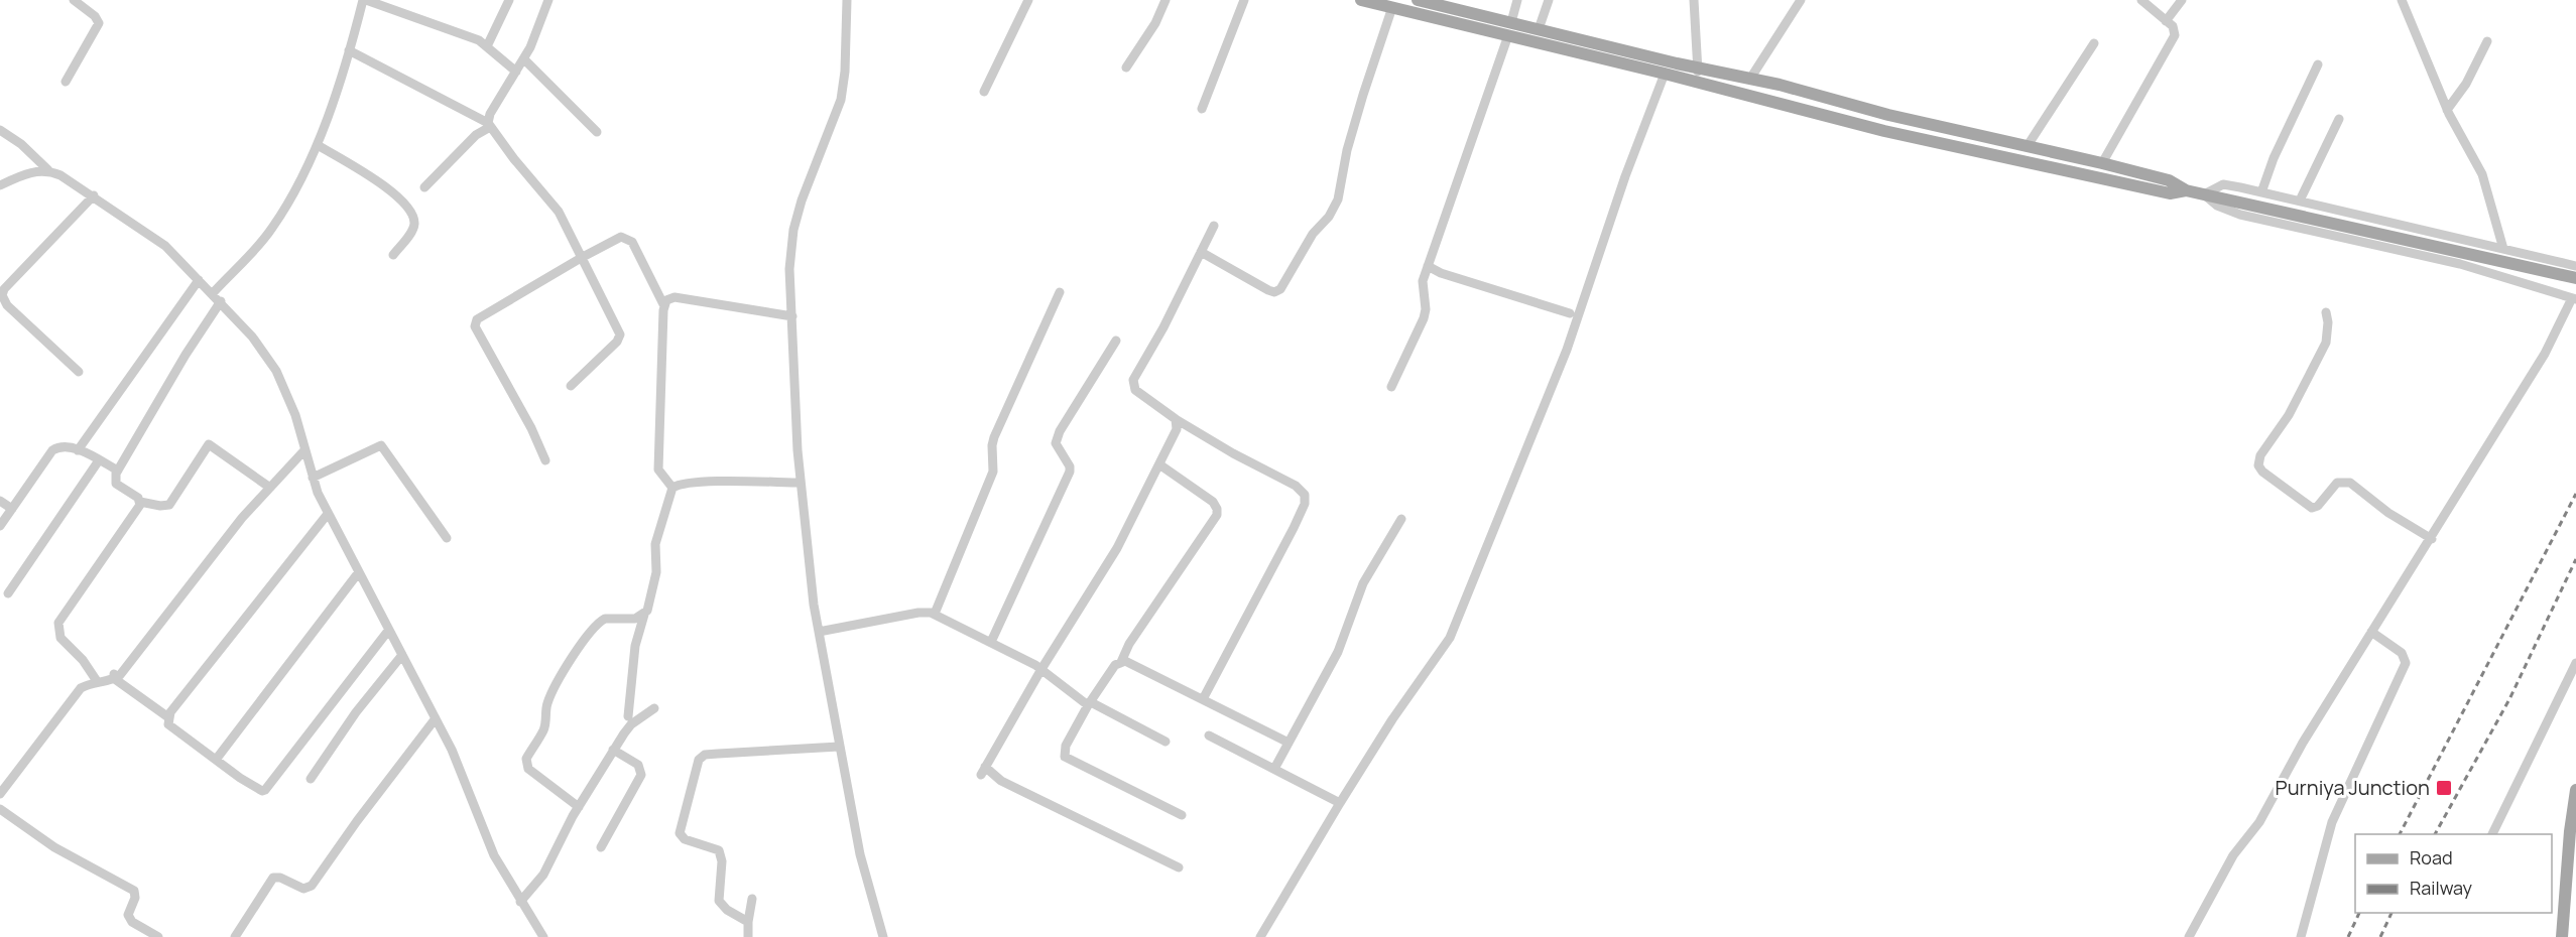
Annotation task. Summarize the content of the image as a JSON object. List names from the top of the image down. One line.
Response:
{"places":{"transit":["Purniya Junction"]},"legend":["Road","Railway"]}
